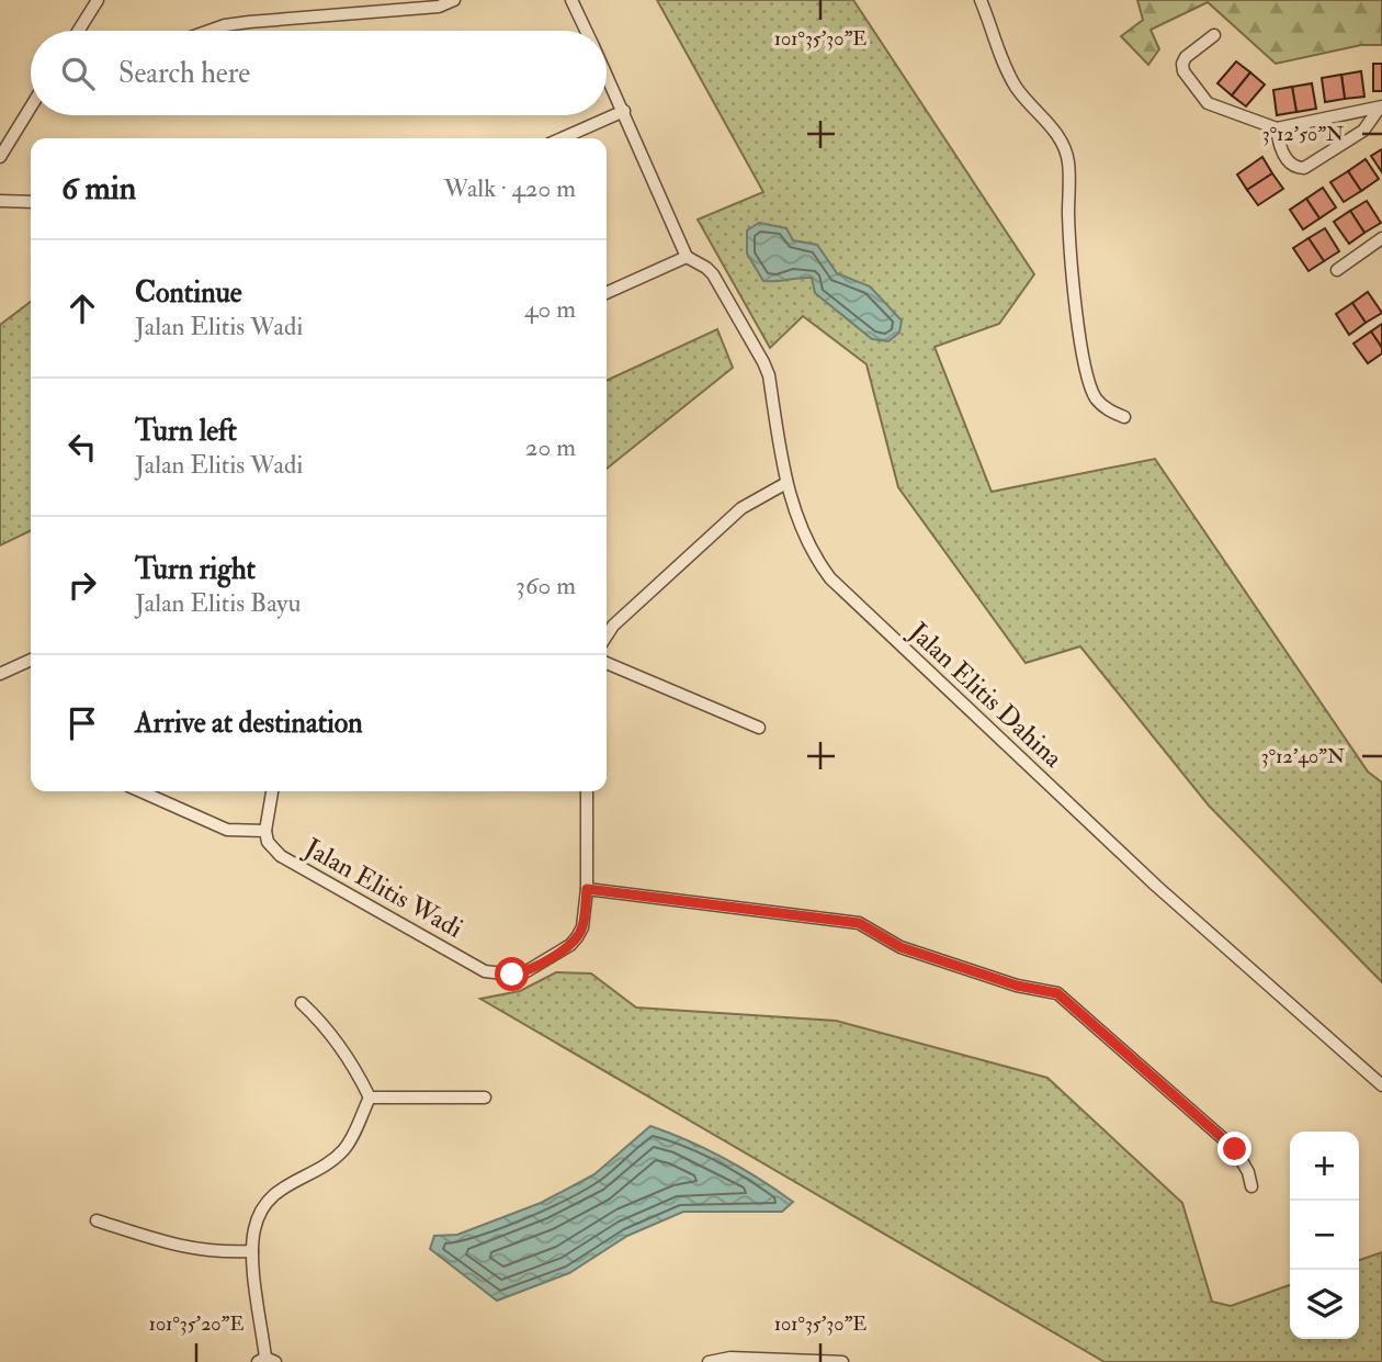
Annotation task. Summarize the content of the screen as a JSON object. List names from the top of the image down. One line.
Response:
{"streets":{"street":["Jalan Elitis Dahina","Jalan Elitis Wadi"]},"page":{"search":"Search here","heading":["6 min","Walk · 420 m"],"list":[["Continue","Jalan Elitis Wadi","40 m"],["Turn left","Jalan Elitis Wadi","20 m"],["Turn right","Jalan Elitis Bayu","360 m"],"Arrive at destination"],"map_buttons":["+","−"]},"coordinates":["101°35'30\"E","3°12'50\"N","3°12'40\"N","101°35'20\"E"]}
